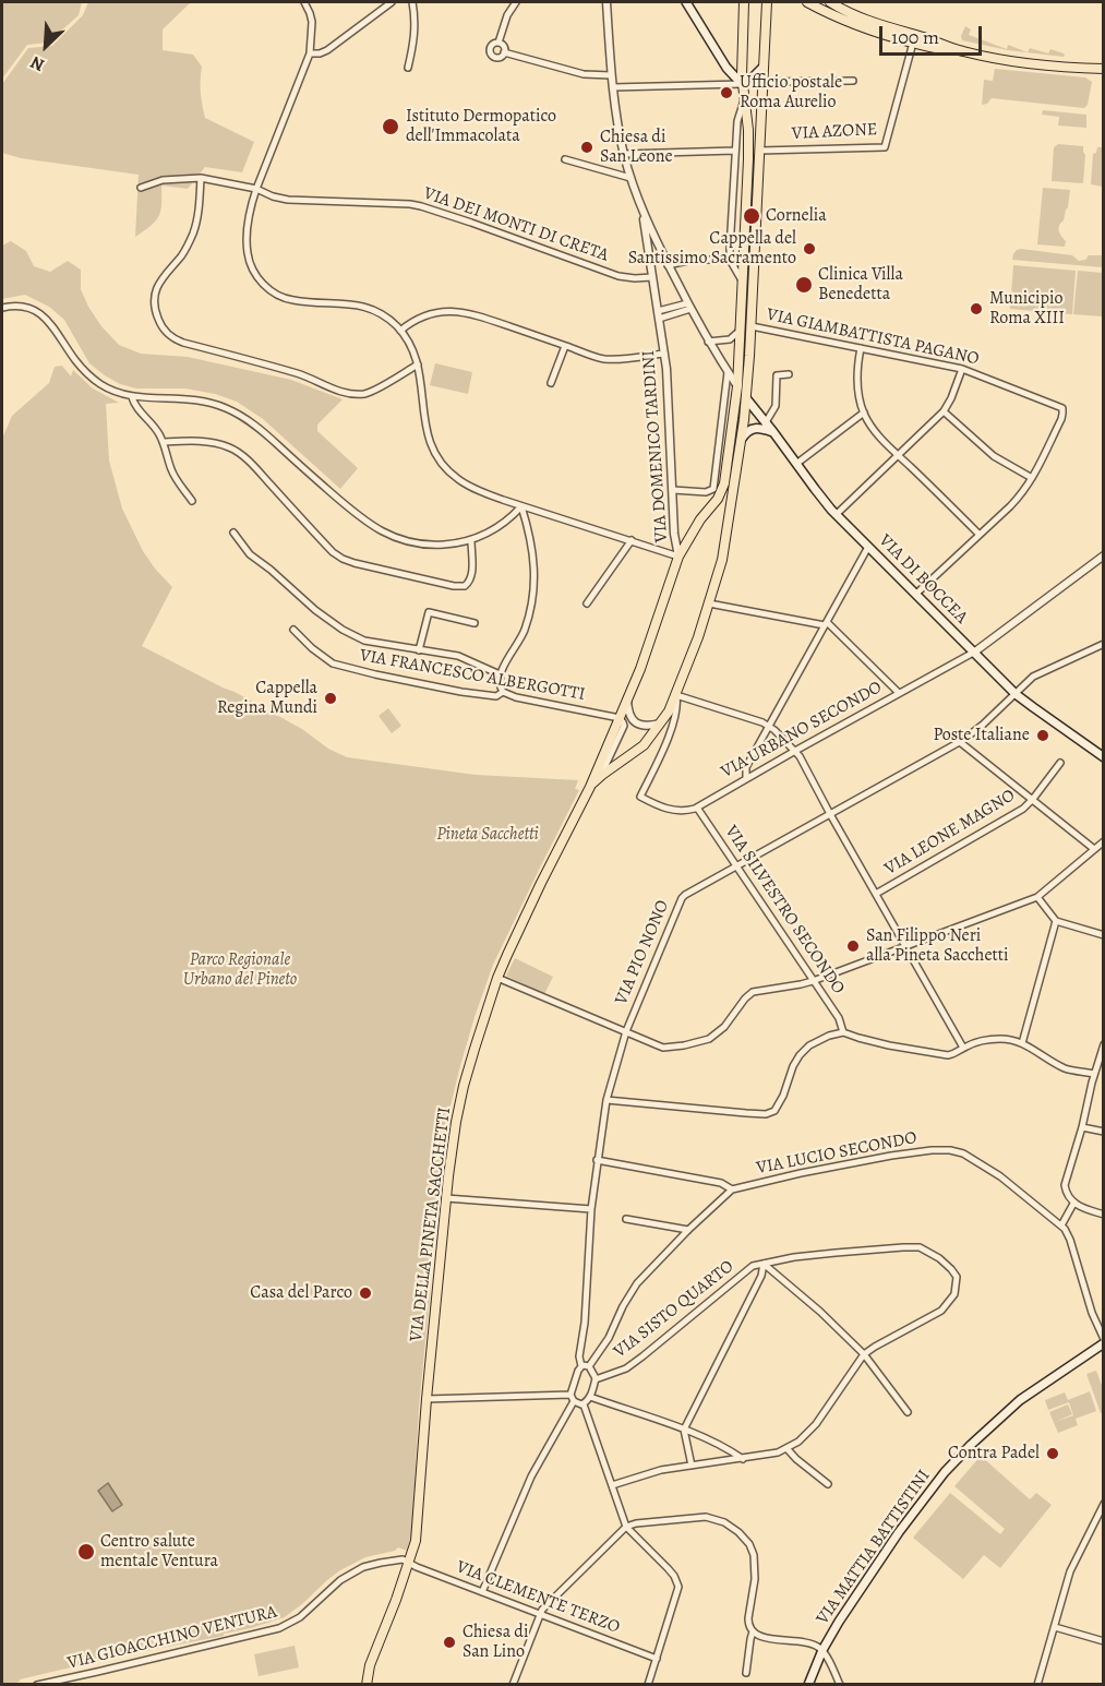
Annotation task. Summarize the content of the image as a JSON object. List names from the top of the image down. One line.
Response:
{"streets":{"main road":["VIA DOMENICO TARDINI","VIA DI BOCCEA","VIA DELLA PINETA SACCHETTI","VIA MATTIA BATTISTINI"],"street":["VIA AZONE","VIA DEI MONTI DI CRETA","VIA GIAMBATTISTA PAGANO","VIA FRANCESCO ALBERGOTTI","VIA URBANO SECONDO","VIA LEONE MAGNO","VIA SILVESTRO SECONDO","VIA PIO NONO","VIA LUCIO SECONDO","VIA SISTO QUARTO","VIA CLEMENTE TERZO","VIA GIOACCHINO VENTURA"]},"crossings":[["VIA DEI MONTI DI CRETA","VIA DOMENICO TARDINI"],["VIA DOMENICO TARDINI","VIA FRANCESCO ALBERGOTTI"],["VIA DOMENICO TARDINI","VIA DELLA PINETA SACCHETTI"],["VIA DI BOCCEA","VIA URBANO SECONDO"],["VIA DI BOCCEA","VIA PIO NONO"],["VIA URBANO SECONDO","VIA SILVESTRO SECONDO"],["VIA SILVESTRO SECONDO","VIA PIO NONO"],["VIA PIO NONO","VIA CLEMENTE TERZO"],["VIA LUCIO SECONDO","VIA MATTIA BATTISTINI"],["VIA DELLA PINETA SACCHETTI","VIA CLEMENTE TERZO"],["VIA DELLA PINETA SACCHETTI","VIA GIOACCHINO VENTURA"],["VIA CLEMENTE TERZO","VIA GIOACCHINO VENTURA"]],"parks":["Pineta Sacchetti","Parco Regionale Urbano del Pineto"],"places":["Ufficio postale Roma Aurelio","Istituto Dermopatico dell'Immacolata","Chiesa di San Leone","Cornelia","Cappella del Santissimo Sacramento","Clinica Villa Benedetta","Municipio Roma XIII","Cappella Regina Mundi","Poste Italiane","San Filippo Neri alla Pineta Sacchetti","Casa del Parco","Contra Padel","Centro salute mentale Ventura","Chiesa di San Lino"],"scale_bar":"100 m","north":"bottom left"}
